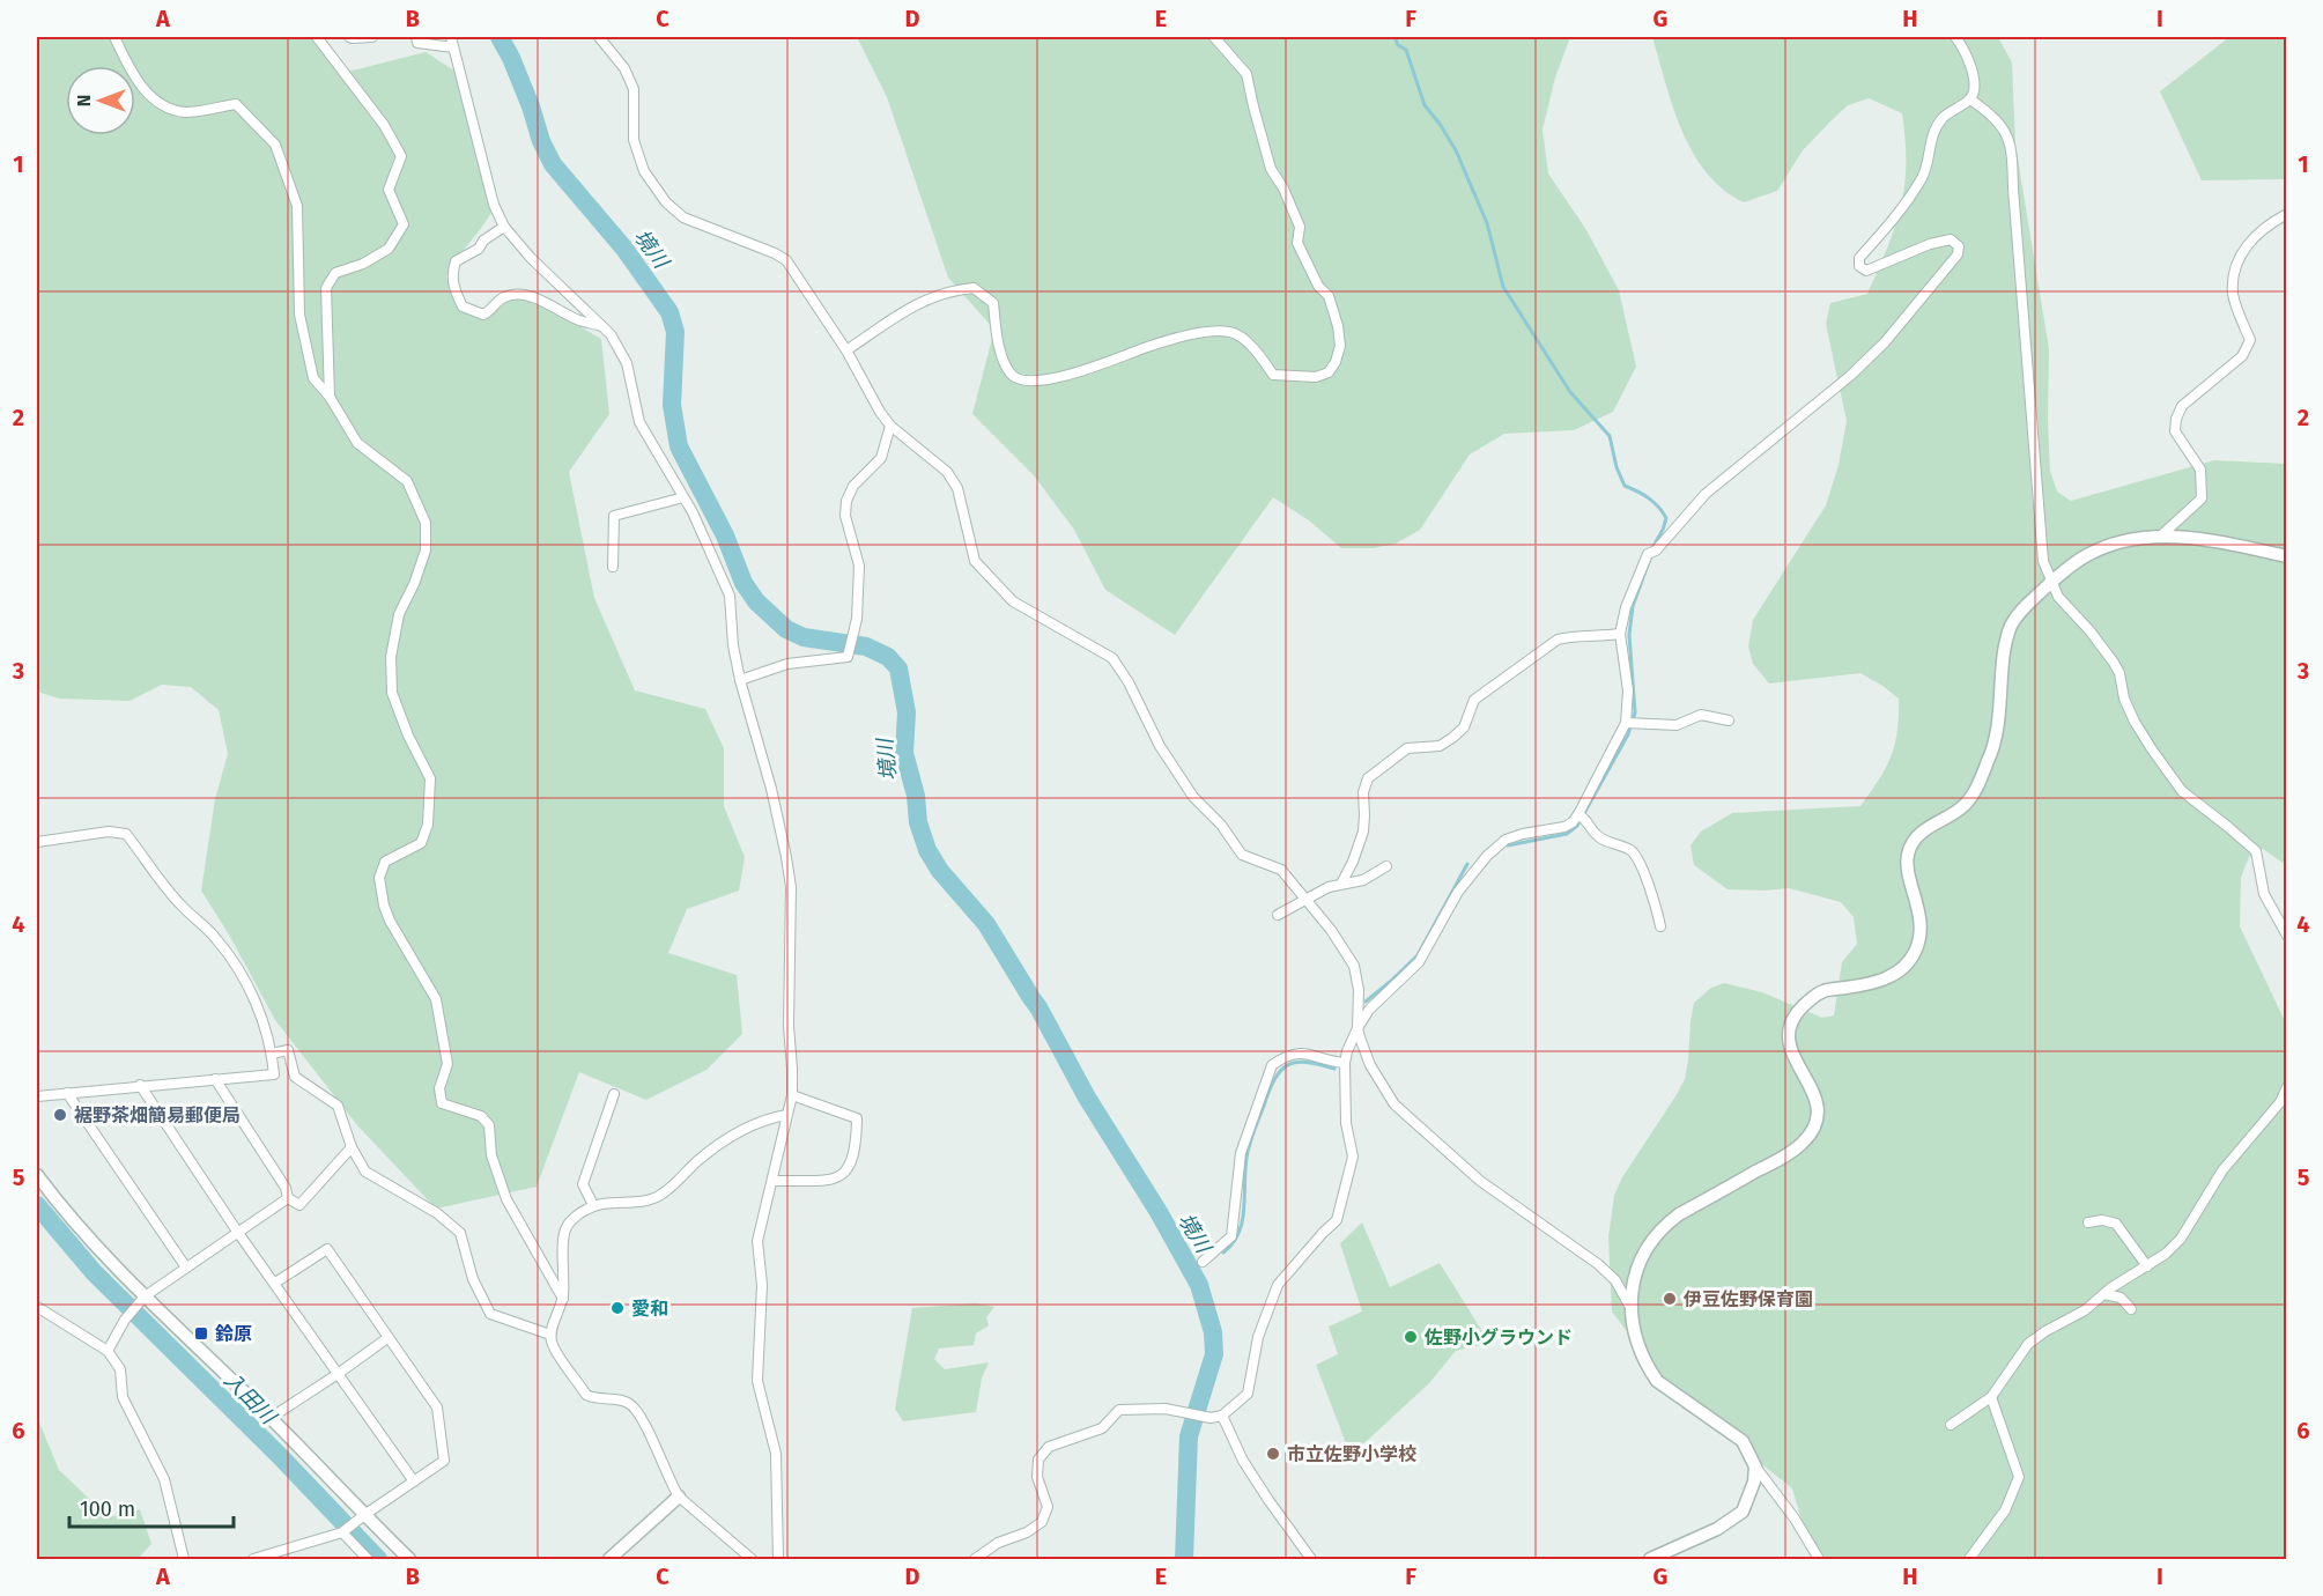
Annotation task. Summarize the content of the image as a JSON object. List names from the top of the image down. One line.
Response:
{"water":["境川","入田川"],"places":{"other":["裾野茶畑簡易郵便局","伊豆佐野保育園","愛和","佐野小グラウンド","市立佐野小学校"],"transit":["鈴原"]},"scale_bar":"100 m","north":"left","grid":{"columns":["A","B","C","D","E","F","G","H","I"],"rows":["1","2","3","4","5","6"]}}
